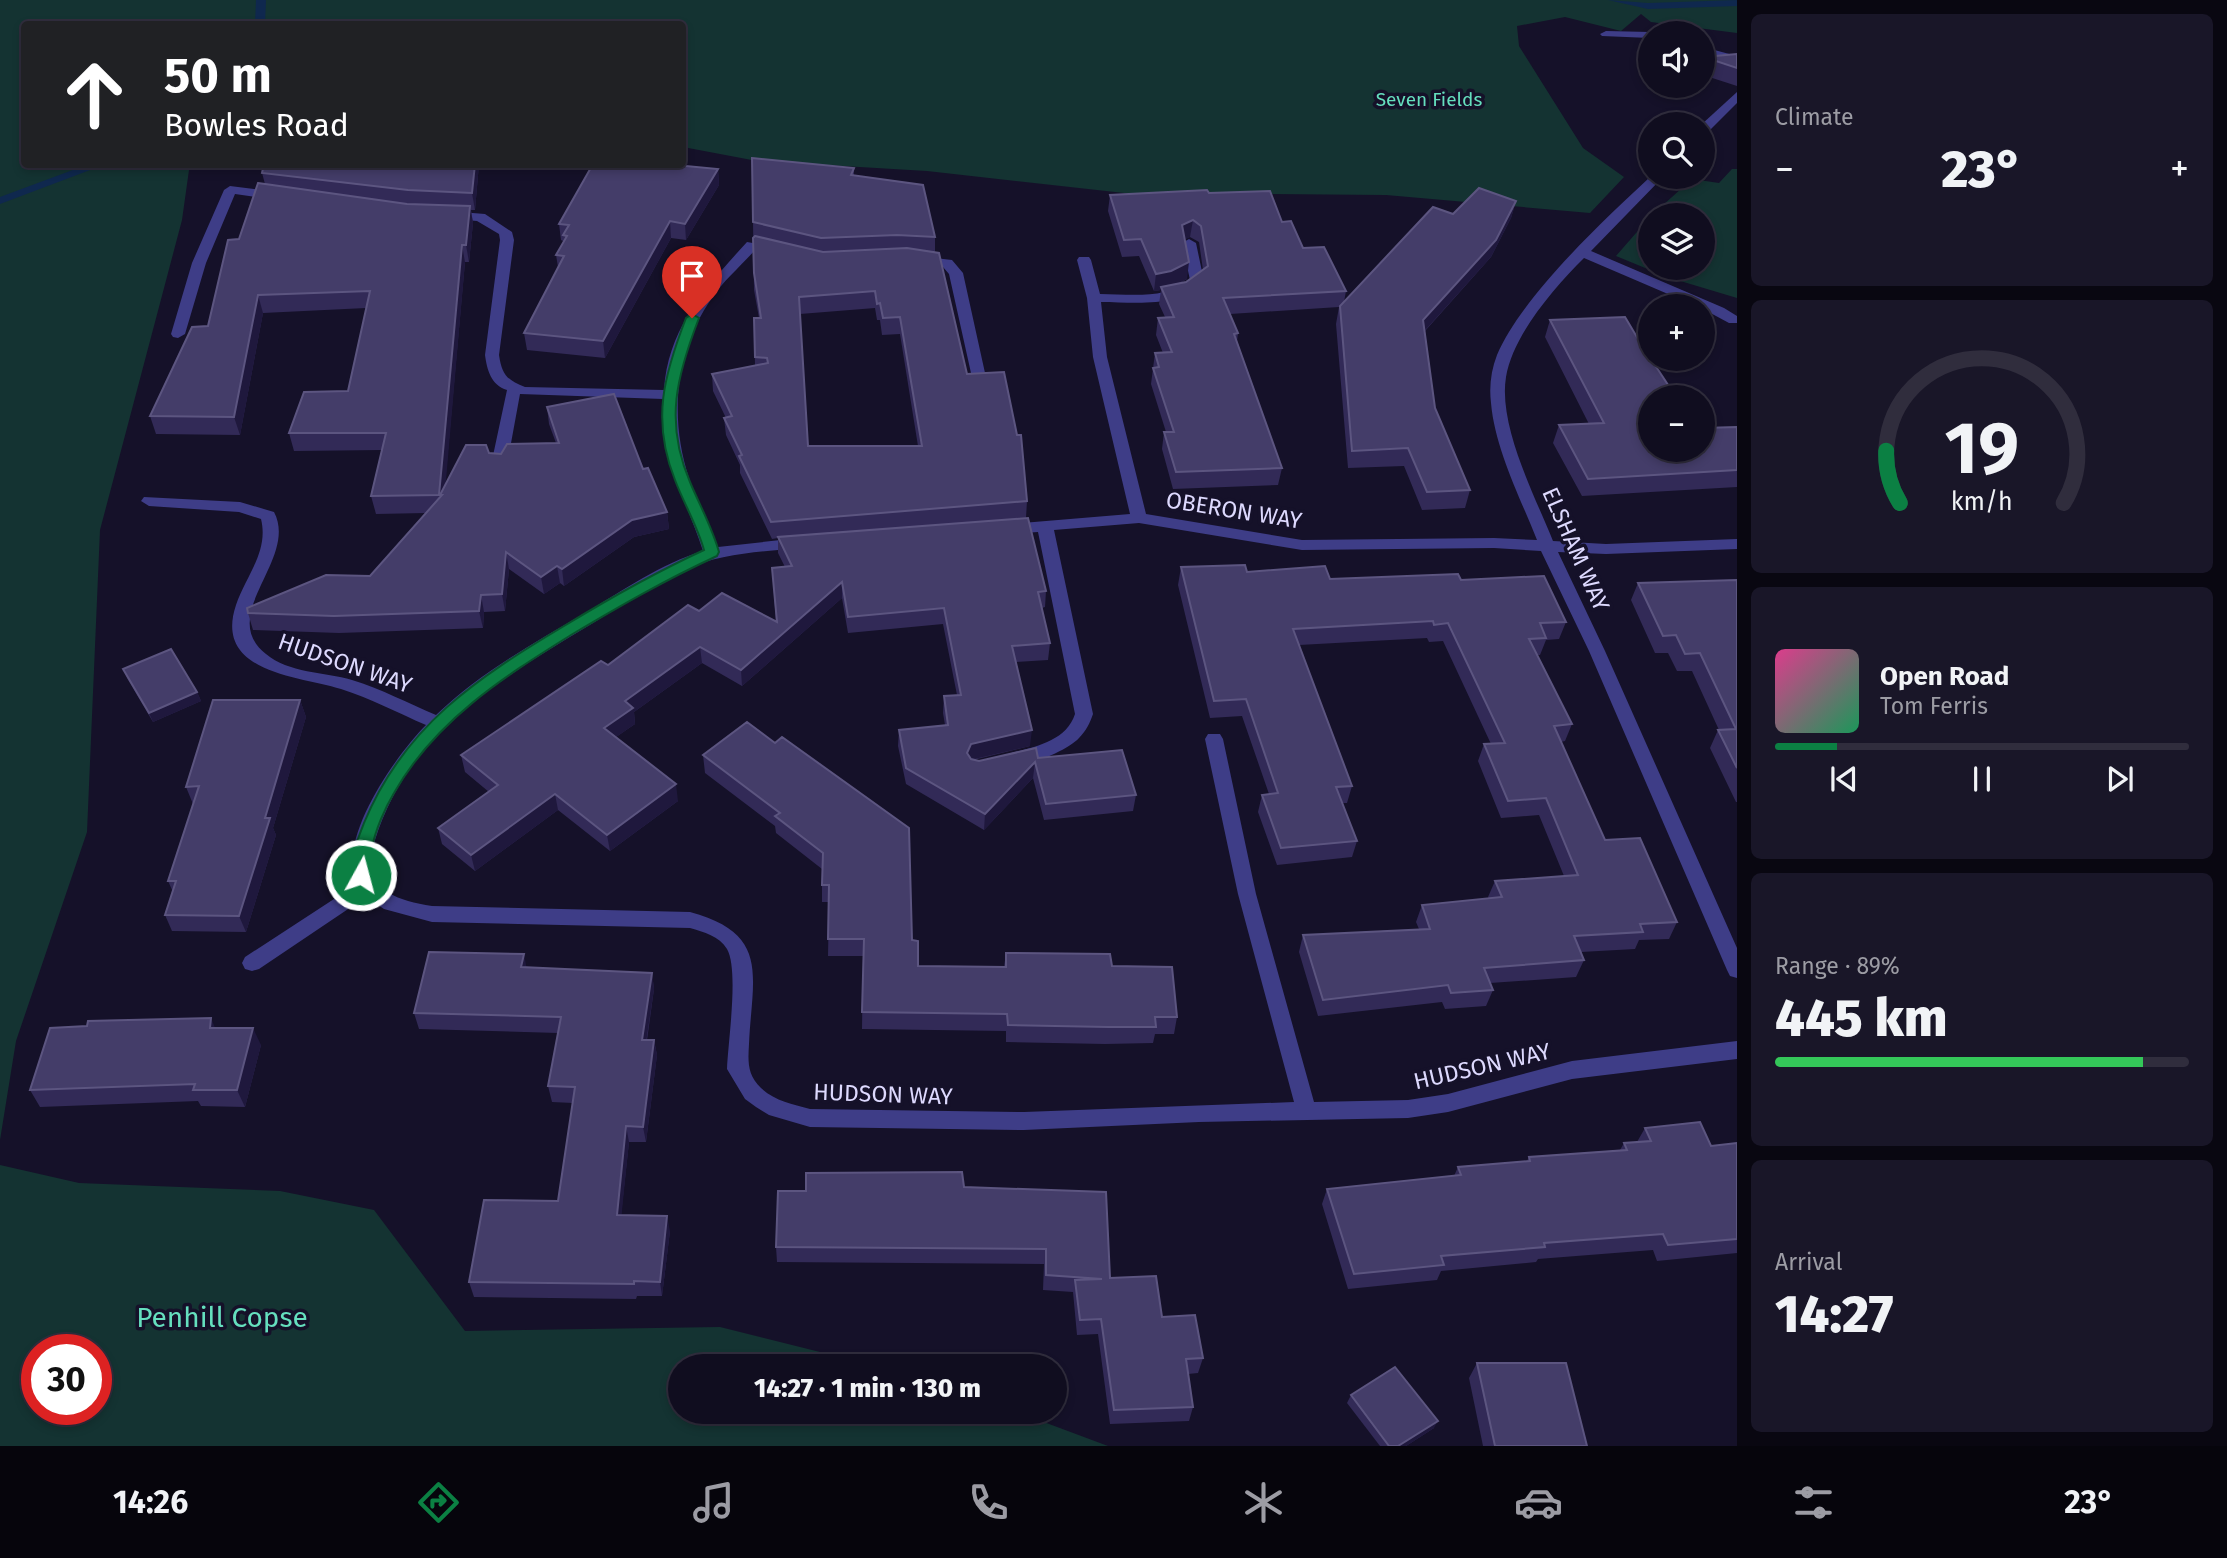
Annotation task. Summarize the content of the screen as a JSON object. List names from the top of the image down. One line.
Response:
{"streets":{"street":["OBERON WAY","ELSHAM WAY","HUDSON WAY"]},"crossings":[["OBERON WAY","ELSHAM WAY"]],"parks":["Seven Fields","Penhill Copse"],"page":{"tile":["Climate",["Range · 89%","445 km"],["Arrival","14:27"]],"map_buttons":["+","−"],"turn":["50 m","Bowles Road"],"heat":["−","23°","+"],"song":["Open Road","Tom Ferris"],"limit":"30","trip":"14:27 · 1 min · 130 m","tabs":["14:26","23°"],"gauge":["19","km/h"]}}
